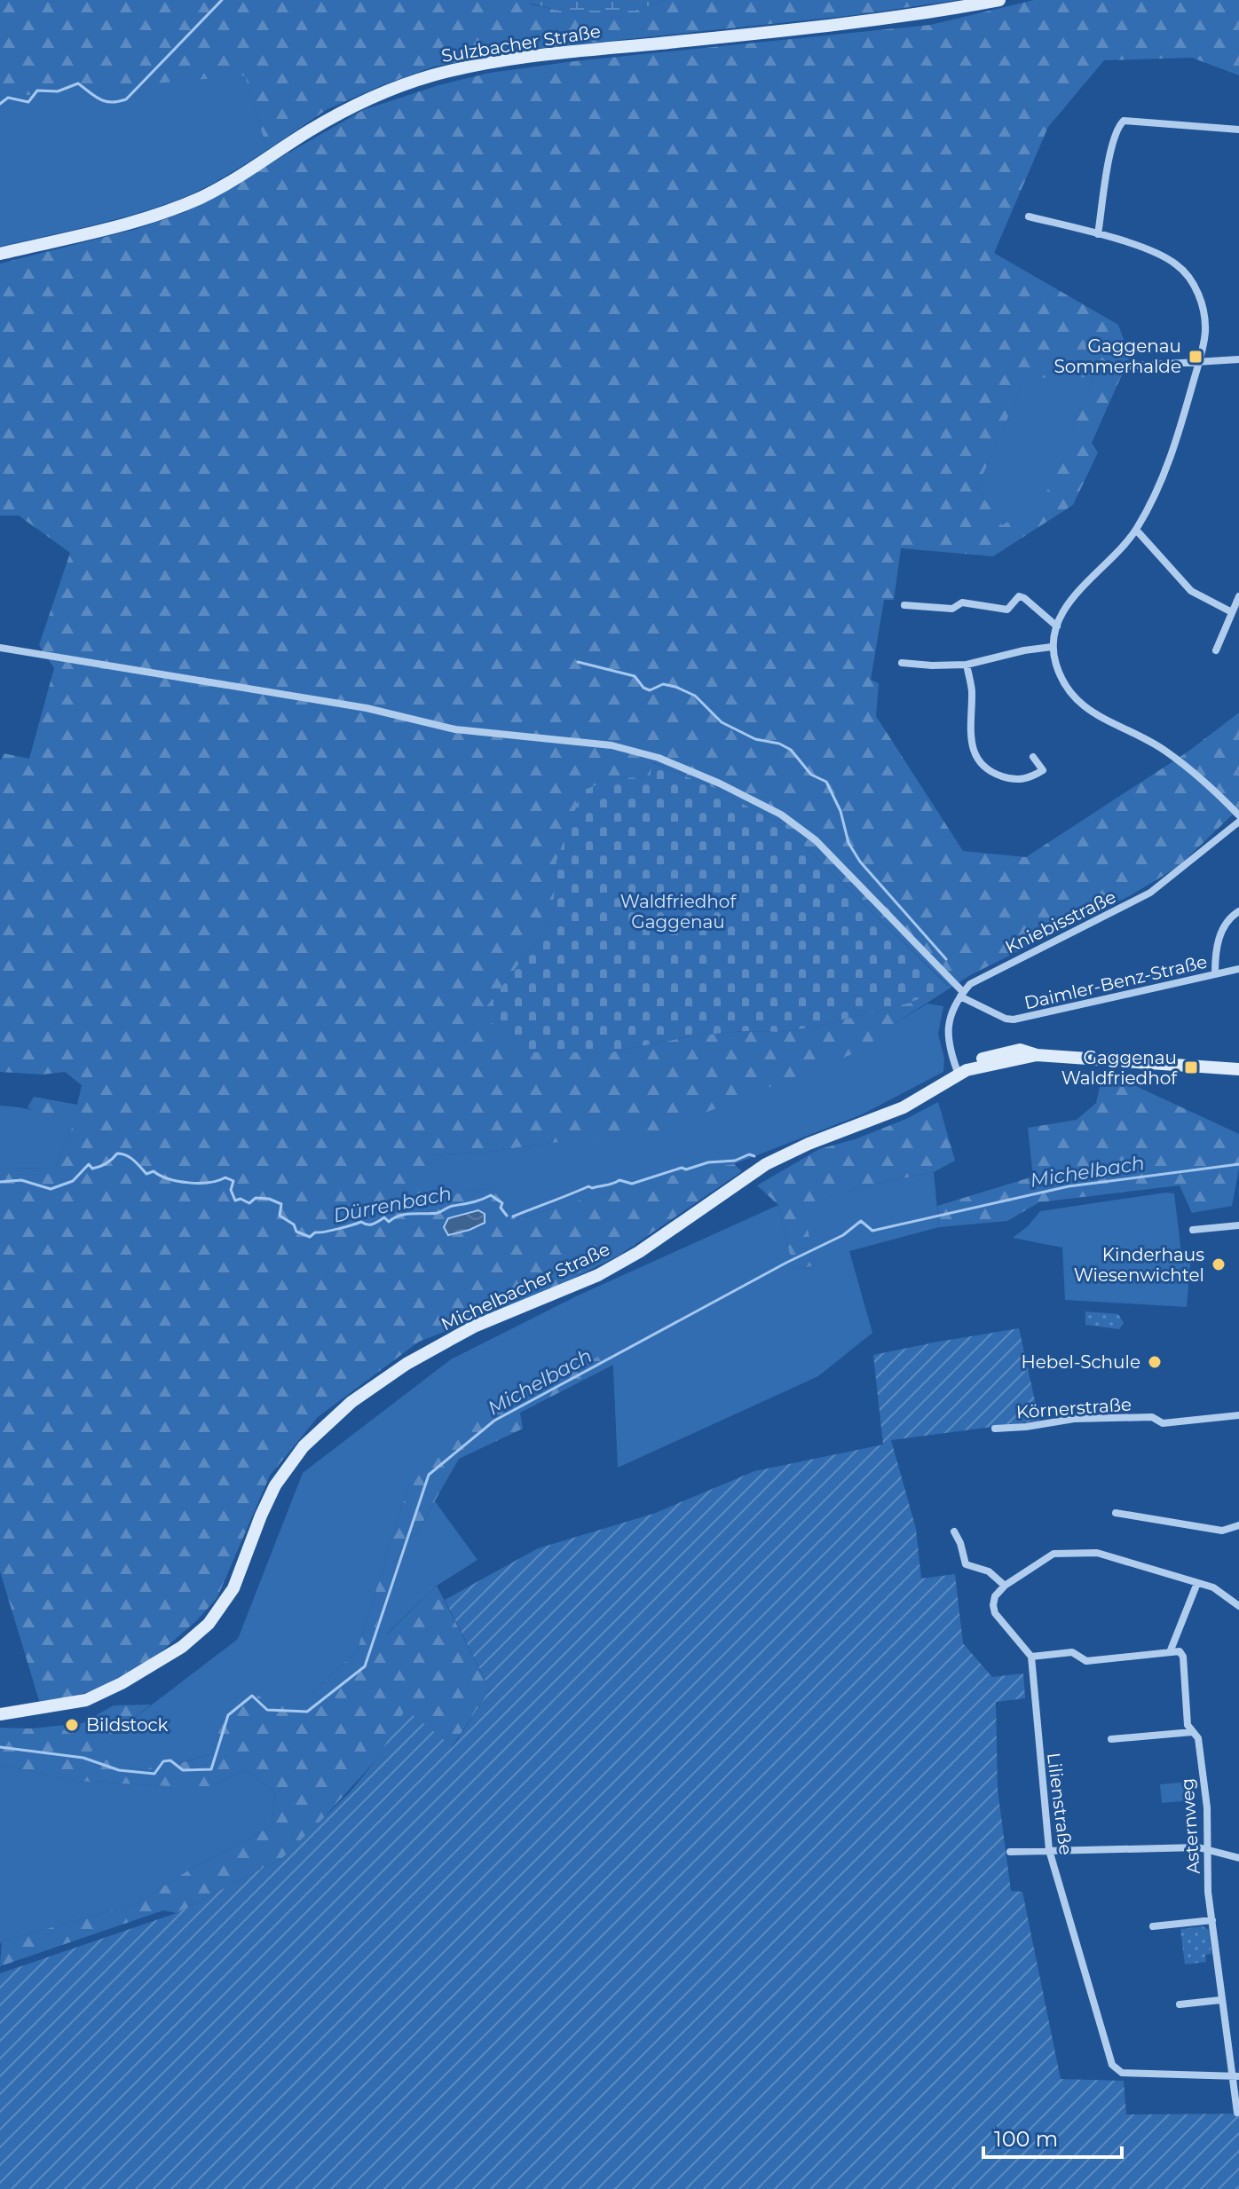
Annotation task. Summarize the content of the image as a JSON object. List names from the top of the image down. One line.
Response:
{"streets":{"main road":["Sulzbacher Straße","Michelbacher Straße"],"street":["Kniebisstraße","Daimler-Benz-Straße","Körnerstraße","Lilienstraße","Asternweg"]},"crossings":[["Kniebisstraße","Daimler-Benz-Straße"],["Lilienstraße","Asternweg"]],"water":["Michelbach","Dürrenbach"],"parks":["Waldfriedhof Gaggenau"],"places":{"transit":["Gaggenau Sommerhalde","Gaggenau Waldfriedhof"],"other":["Kinderhaus Wiesenwichtel","Hebel-Schule","Bildstock"]},"scale_bar":"100 m"}
